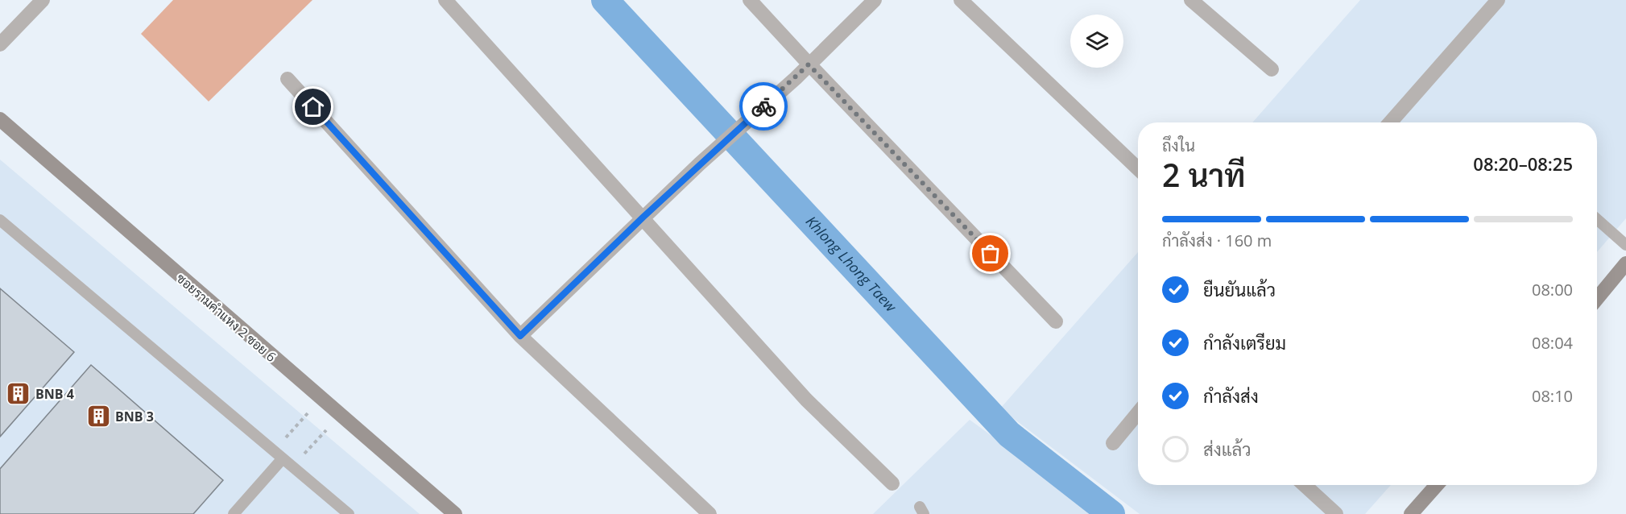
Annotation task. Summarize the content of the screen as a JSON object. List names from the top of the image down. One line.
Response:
{"streets":{"street":["ซอยรามคำแหง 2 ซอย 6"]},"water":["Khlong Lhong Taew"],"places":{"building":["BNB 4","BNB 3"]},"page":{"heading":["2 นาที","ถึงใน","08:20–08:25"],"bar":"กำลังส่ง · 160 m","list":[["ยืนยันแล้ว","08:00"],["กำลังเตรียม","08:04"],["กำลังส่ง","08:10"],"ส่งแล้ว"]}}
